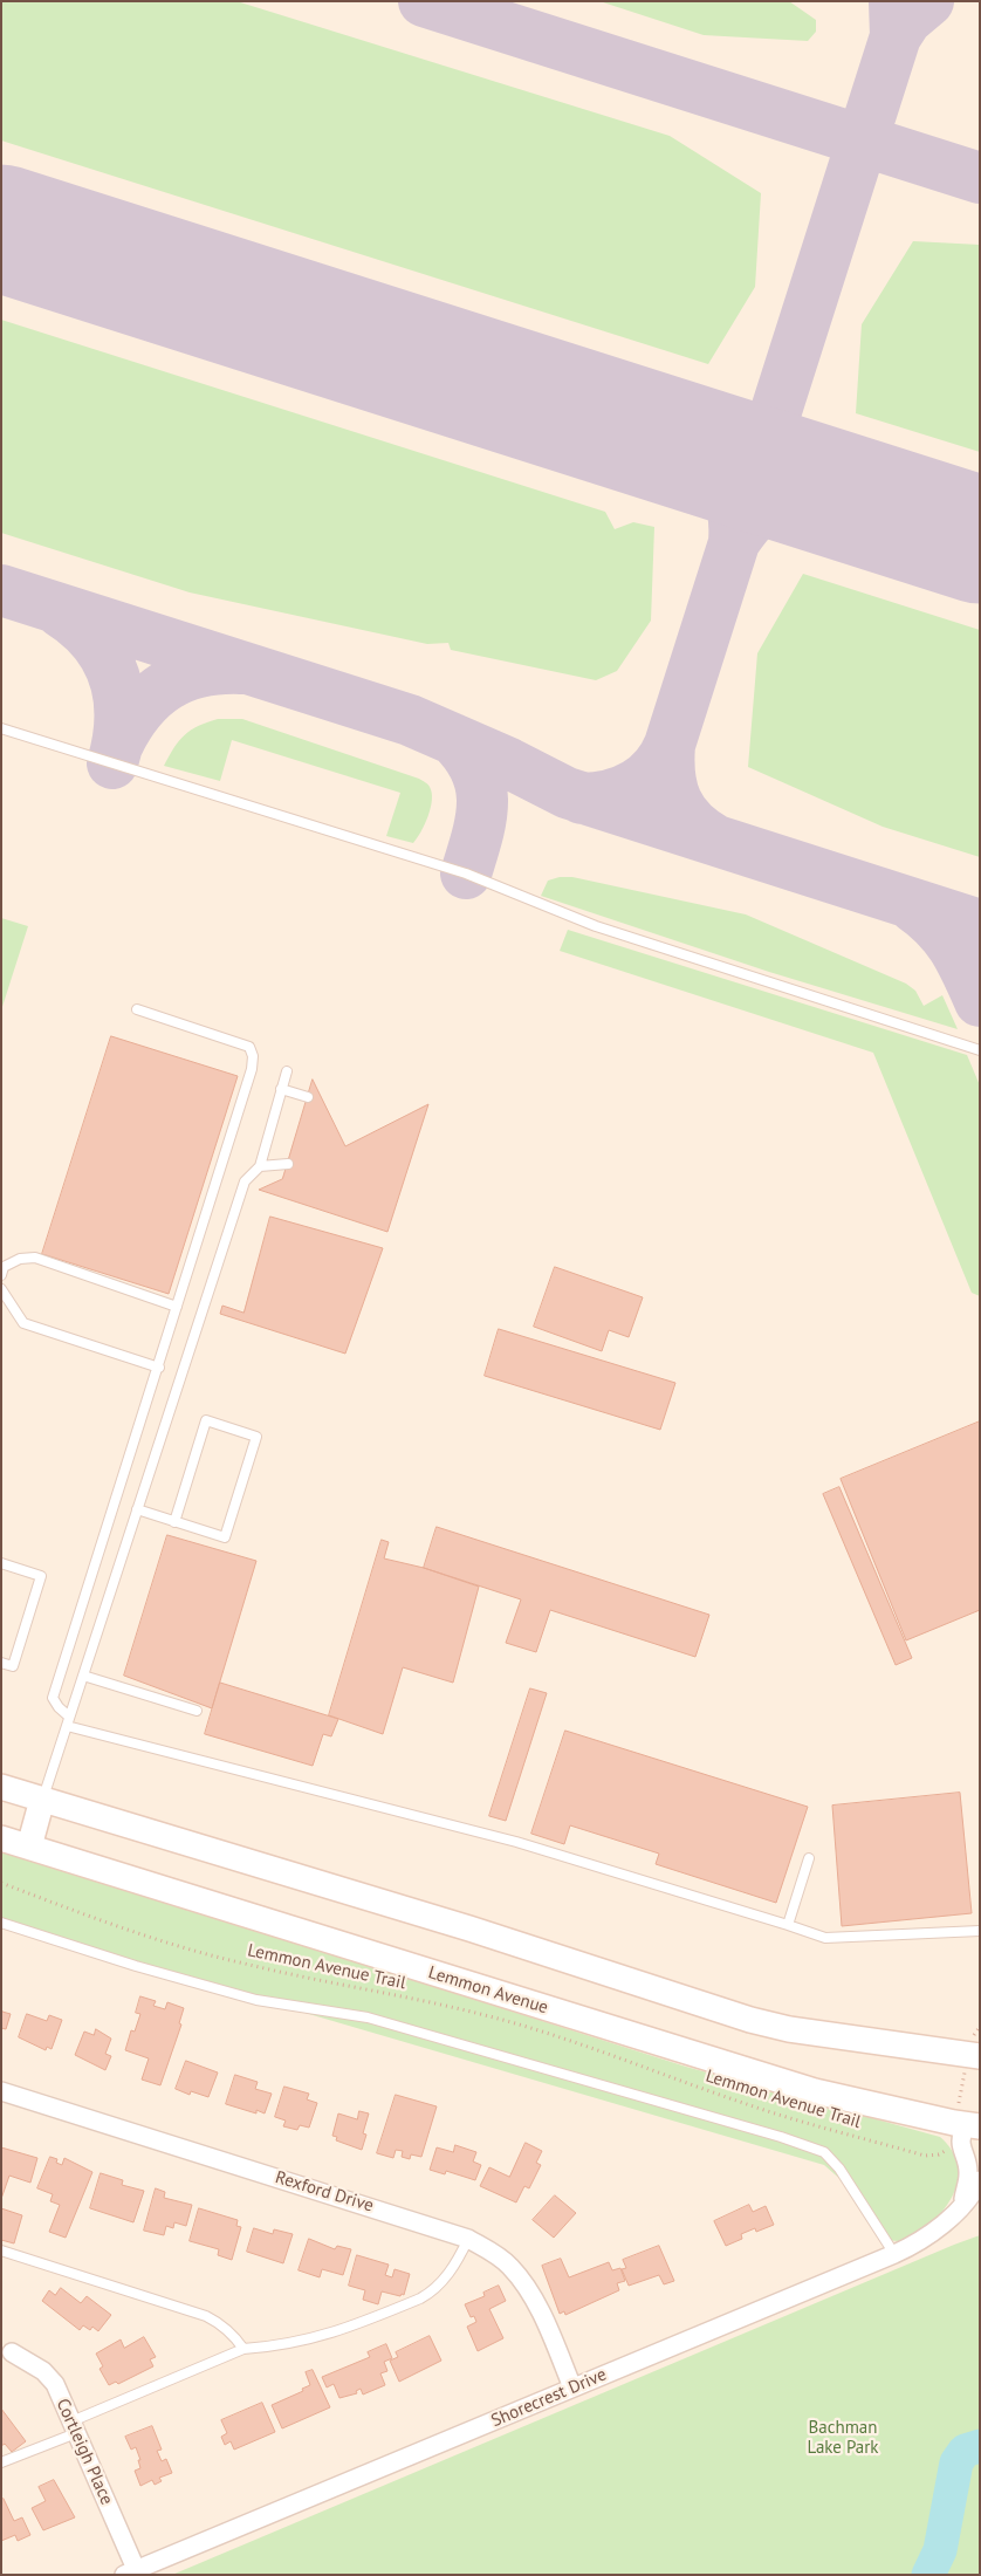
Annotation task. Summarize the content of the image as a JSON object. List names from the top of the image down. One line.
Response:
{"streets":{"main road":["Lemmon Avenue"],"street":["Rexford Drive","Shorecrest Drive","Cortleigh Place"],"path":["Lemmon Avenue Trail"]},"crossings":[["Lemmon Avenue Trail","Lemmon Avenue"],["Rexford Drive","Shorecrest Drive"],["Shorecrest Drive","Cortleigh Place"]],"parks":["Bachman Lake Park"]}
